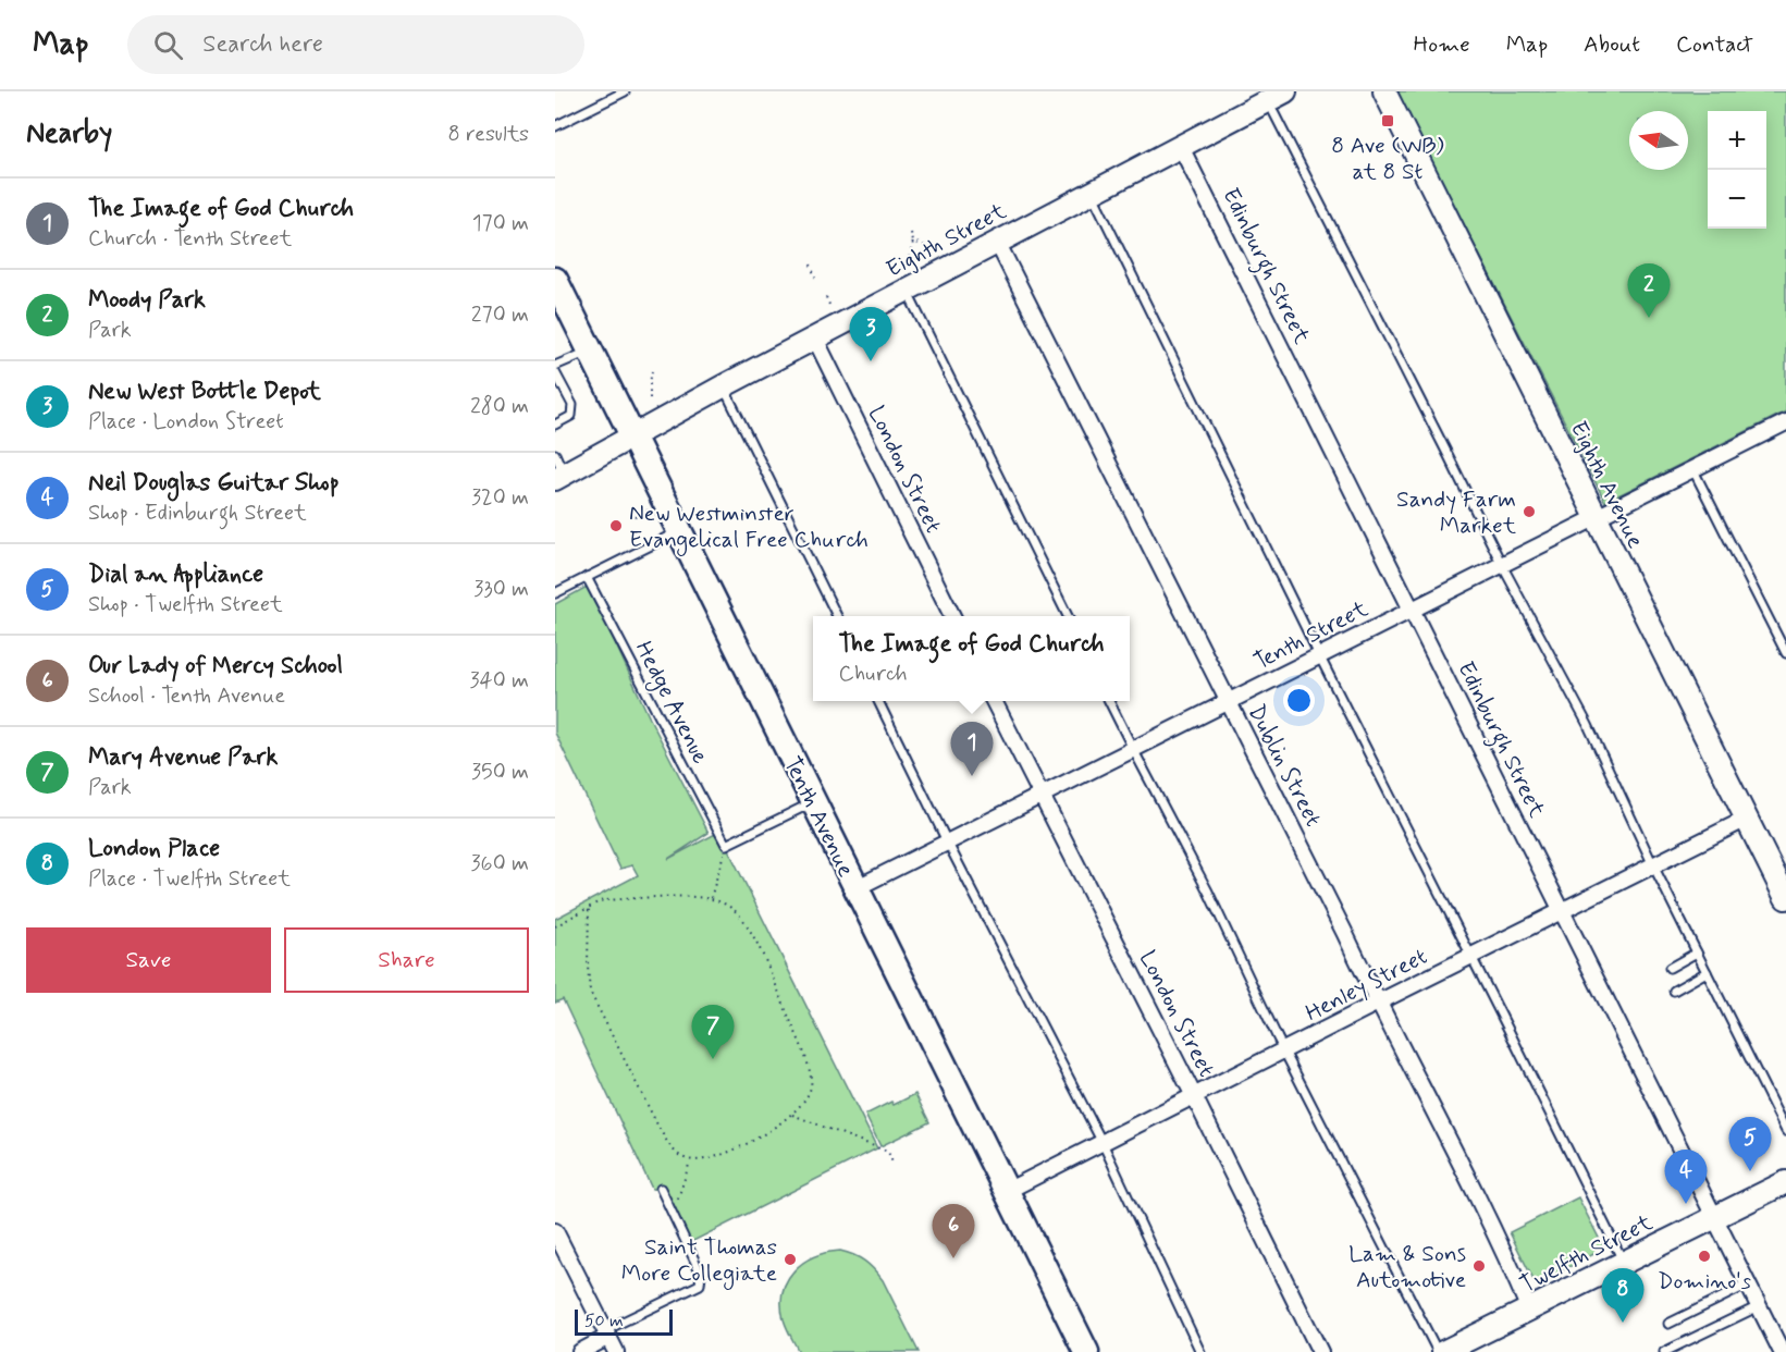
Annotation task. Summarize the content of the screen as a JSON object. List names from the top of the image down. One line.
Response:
{"streets":{"main road":["Tenth Avenue"],"street":["Eighth Street","Edinburgh Street","London Street","Eighth Avenue","Tenth Street","Dublin Street","Henley Street","Twelfth Street"],"lane":["Hedge Avenue"]},"crossings":[["Eighth Street","Edinburgh Street"],["Eighth Street","London Street"],["Eighth Street","Dublin Street"],["Eighth Street","Tenth Avenue"],["Edinburgh Street","Tenth Street"],["Edinburgh Street","Henley Street"],["Edinburgh Street","Twelfth Street"],["London Street","Tenth Street"],["London Street","Henley Street"],["Eighth Avenue","Tenth Street"],["Eighth Avenue","Henley Street"],["Tenth Street","Dublin Street"],["Tenth Street","Tenth Avenue"],["Dublin Street","Henley Street"],["Dublin Street","Twelfth Street"],["Tenth Avenue","Henley Street"]],"places":{"transit":["8 Ave (WB) at 8 St"],"other":["Sandy Farm Market","New Westminster Evangelical Free Church","Domino's","Saint Thomas More Collegiate","Lam & Sons Automotive"]},"scale_bar":"50 m","north":"left","page":{"header":"Map","search":"Search here","nav":["Home","Map","About","Contact"],"heading":["Nearby","8 results"],"map_buttons":["+","−"],"list":[{"mark":"1","name":"The Image of God Church","note":"Church · Tenth Street","value":"170 m"},{"mark":"2","name":"Moody Park","note":"Park","value":"270 m"},{"mark":"3","name":"New West Bottle Depot","note":"Place · London Street","value":"280 m"},{"mark":"4","name":"Neil Douglas Guitar Shop","note":"Shop · Edinburgh Street","value":"320 m"},{"mark":"5","name":"Dial an Appliance","note":"Shop · Twelfth Street","value":"330 m"},{"mark":"6","name":"Our Lady of Mercy School","note":"School · Tenth Avenue","value":"340 m"},{"mark":"7","name":"Mary Avenue Park","note":"Park","value":"350 m"},{"mark":"8","name":"London Place","note":"Place · Twelfth Street","value":"360 m"}],"pins":["2","3","1","7","5","4","6","8"],"popup":["The Image of God Church","Church"],"buttons":["Save","Share"],"scale":"50 m"}}
